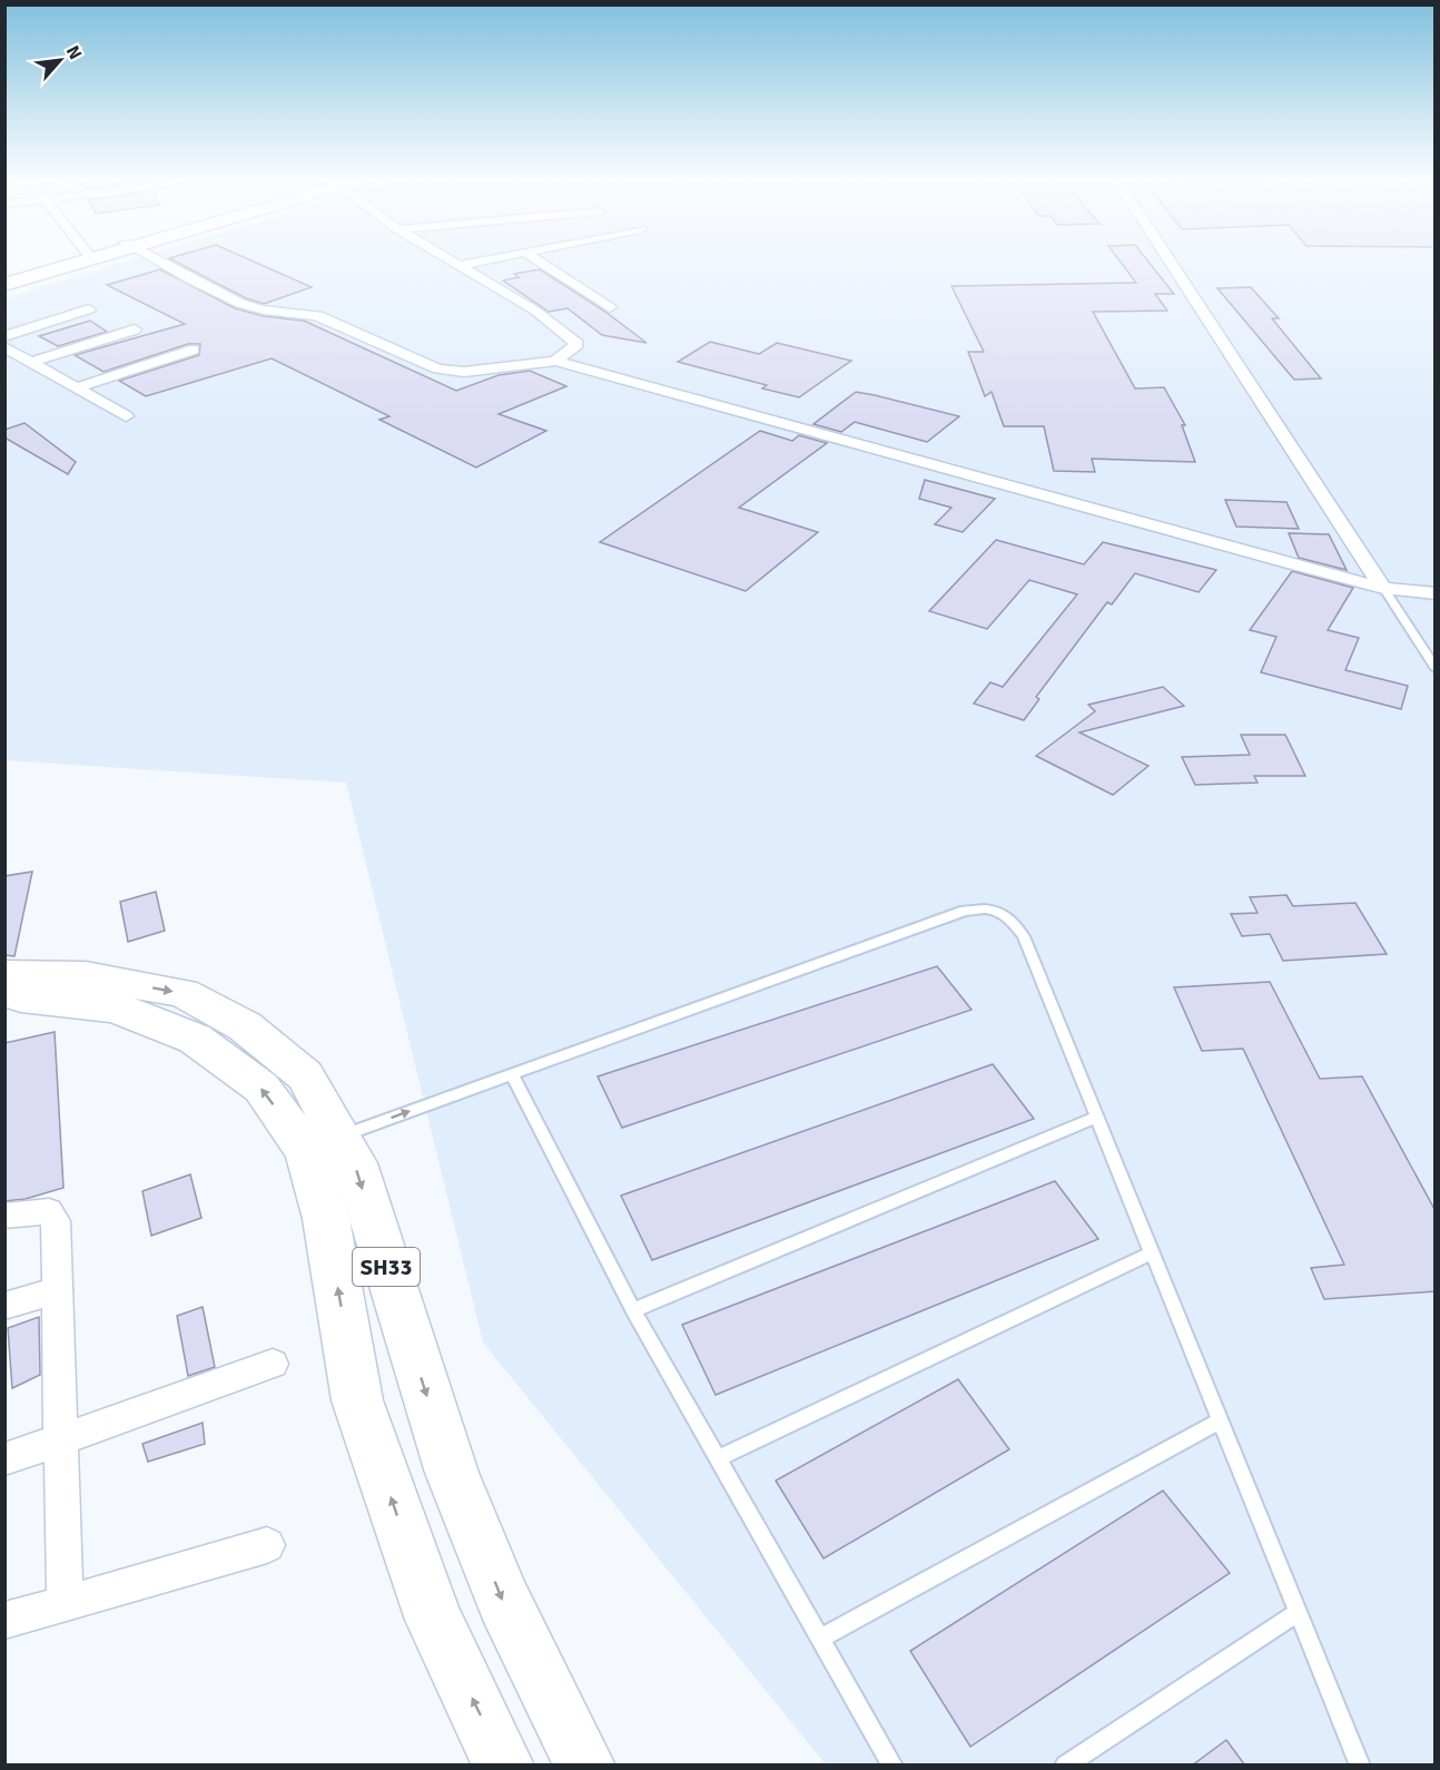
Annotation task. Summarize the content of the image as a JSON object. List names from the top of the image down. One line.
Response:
{"streets":{"main road":["SH33"]},"north":"top right"}
